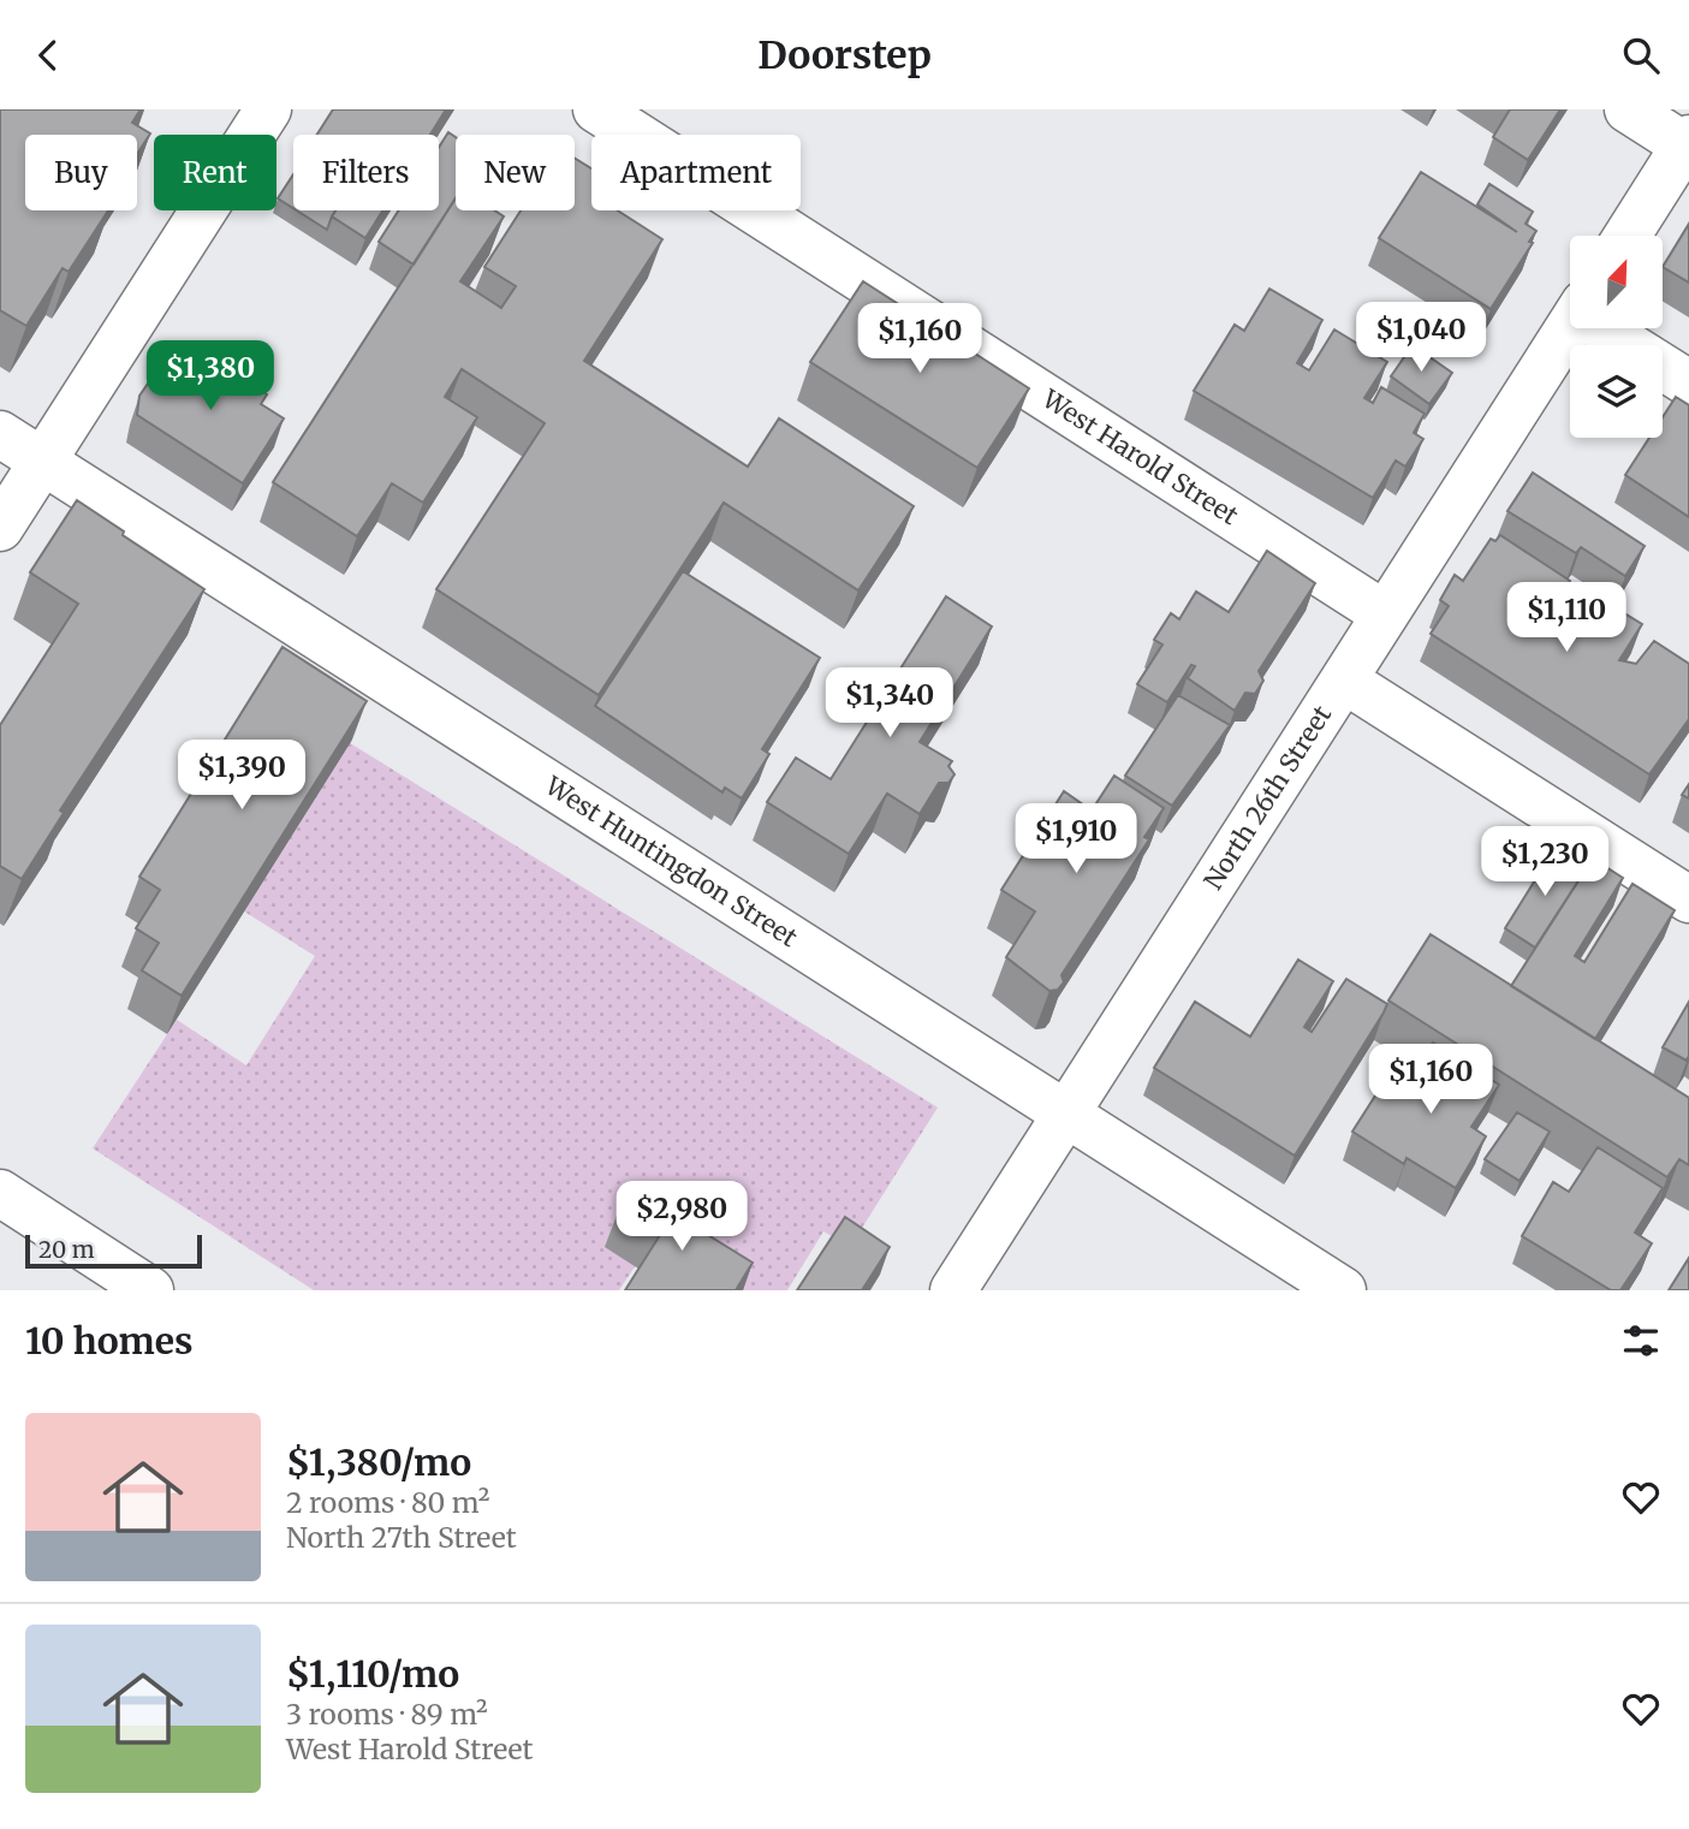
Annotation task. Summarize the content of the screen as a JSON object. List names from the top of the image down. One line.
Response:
{"streets":{"street":["West Harold Street","North 26th Street","West Huntingdon Street"]},"crossings":[["West Harold Street","North 26th Street"],["North 26th Street","West Huntingdon Street"]],"scale_bar":"20 m","north":"top right","page":{"header":"Doorstep","chip":["Buy","Rent","Filters","New","Apartment"],"price":["$1,040","$1,160","$1,380","$1,110","$1,340","$1,390","$1,910","$1,230","$1,160","$2,980"],"scale":"20 m","heading":"10 homes","list":[{"name":"$1,380/mo","note":"2 rooms · 80 m² · North 27th Street"},{"name":"$1,110/mo","note":"3 rooms · 89 m² · West Harold Street"}]}}
